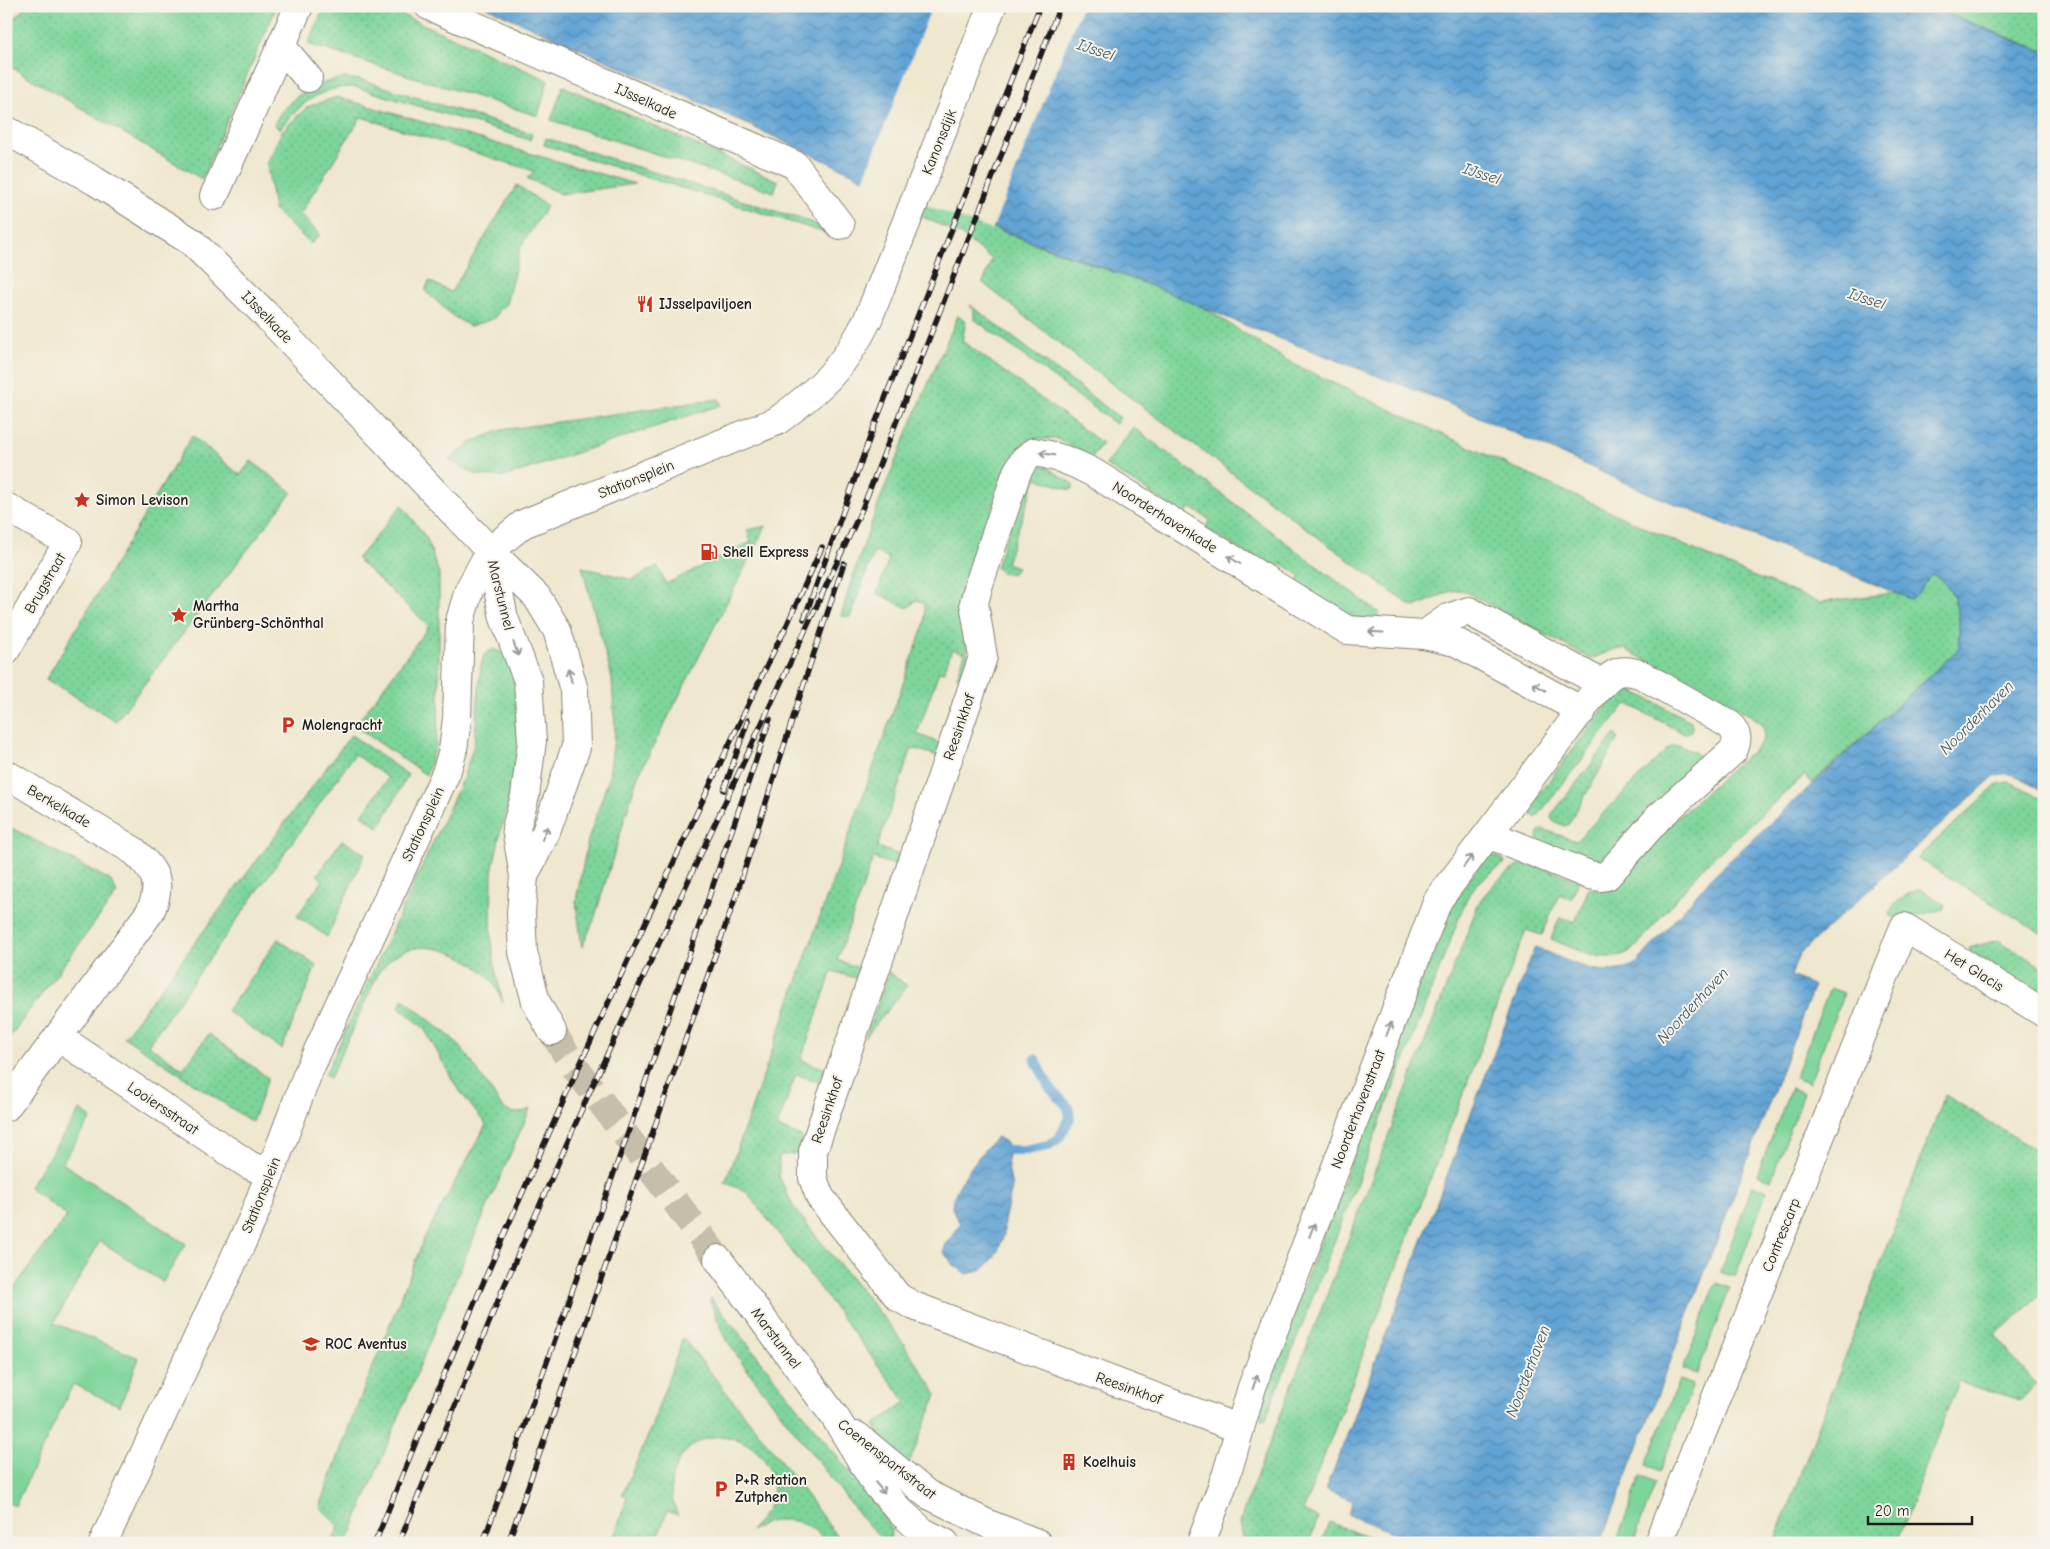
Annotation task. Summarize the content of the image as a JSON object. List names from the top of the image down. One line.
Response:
{"streets":{"street":["IJsselkade","Kanonsdijk","Stationsplein","Noorderhavenkade","Brugstraat","Marstunnel","Reesinkhof","Berkelkade","Het Glacis","Looiersstraat","Noorderhavenstraat","Contrescarp","Coenensparkstraat"]},"crossings":[["IJsselkade","Stationsplein"],["IJsselkade","Marstunnel"],["Kanonsdijk","Stationsplein"],["Stationsplein","Marstunnel"],["Stationsplein","Looiersstraat"],["Noorderhavenkade","Reesinkhof"],["Noorderhavenkade","Noorderhavenstraat"],["Marstunnel","Coenensparkstraat"],["Reesinkhof","Noorderhavenstraat"],["Berkelkade","Looiersstraat"],["Het Glacis","Contrescarp"]],"one_way":["Noorderhavenkade","Noorderhavenstraat"],"water":["IJssel","Noorderhaven"],"places":{"restaurant":["IJsselpaviljoen"],"place":["Simon Levison","Martha Grünberg-Schönthal"],"fuel station":["Shell Express"],"parking":["Molengracht","P+R station Zutphen"],"school or university":["ROC Aventus"],"building":["Koelhuis"]},"scale_bar":"20 m"}
